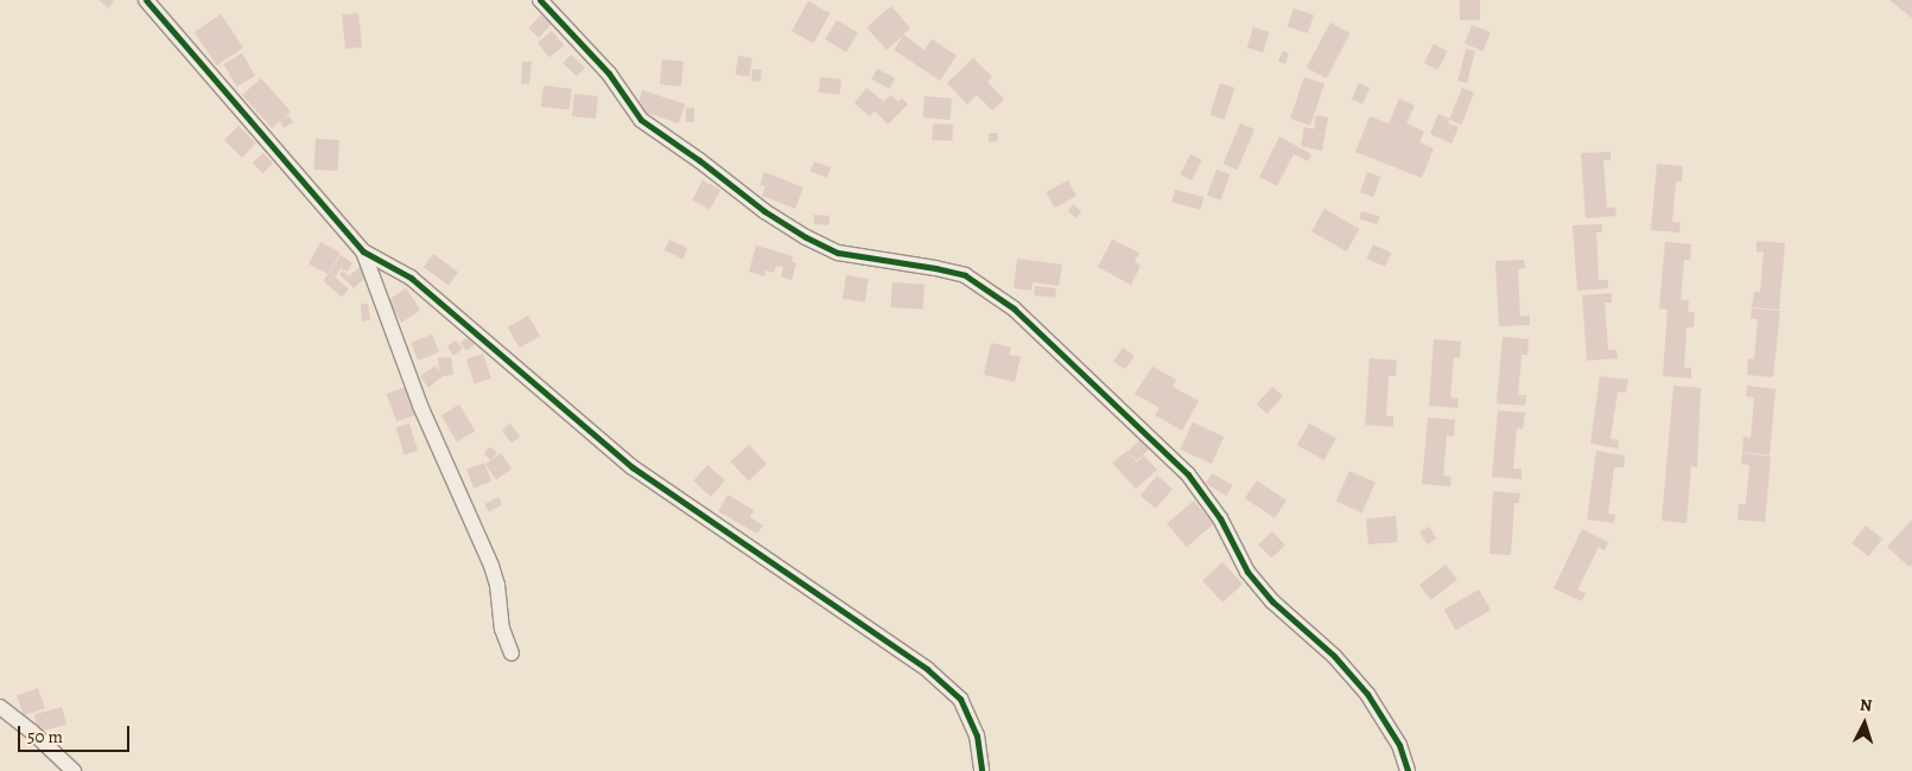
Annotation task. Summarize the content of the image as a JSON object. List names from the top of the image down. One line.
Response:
{"scale_bar":"50 m","north":"top"}
